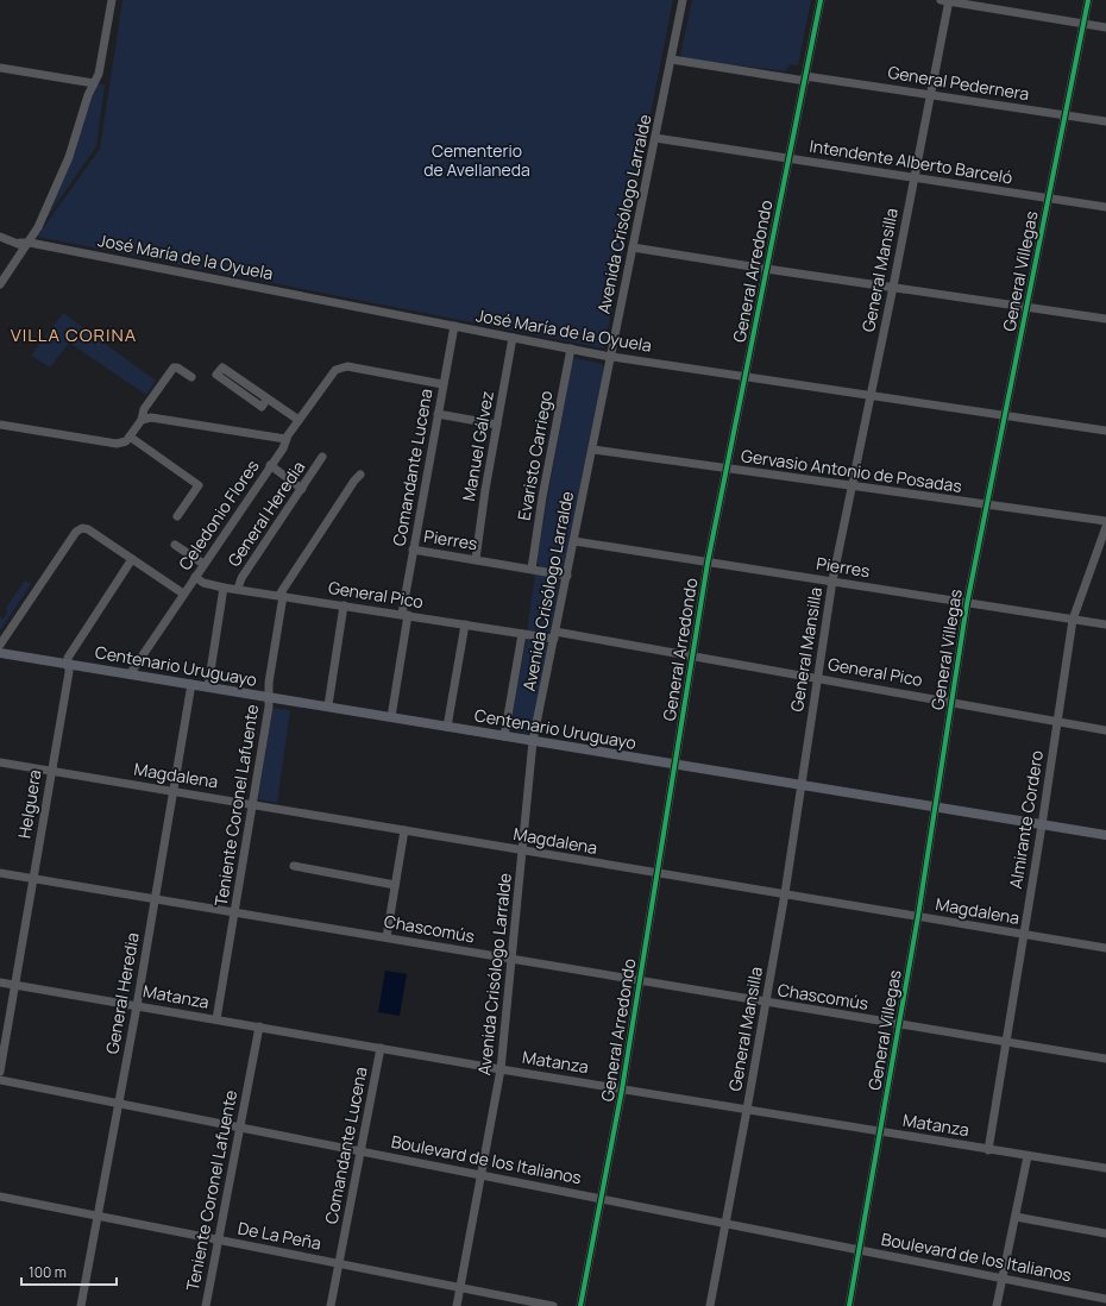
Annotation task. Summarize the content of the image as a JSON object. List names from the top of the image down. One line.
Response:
{"streets":{"main road":["Centenario Uruguayo"],"street":["General Pedernera","Intendente Alberto Barceló","Avenida Crisólogo Larralde","José María de la Oyuela","General Mansilla","General Arredondo","General Villegas","Manuel Gálvez","Evaristo Carriego","Comandante Lucena","Gervasio Antonio de Posadas","General Heredia","Celedonio Flores","Pierres","General Pico","Magdalena","Helguera","Teniente Coronel Lafuente","Almirante Cordero","Chascomús","Matanza","Boulevard de los Italianos","De La Peña"]},"crossings":[["General Pedernera","Avenida Crisólogo Larralde"],["General Pedernera","General Mansilla"],["General Pedernera","General Arredondo"],["General Pedernera","General Villegas"],["Intendente Alberto Barceló","Avenida Crisólogo Larralde"],["Intendente Alberto Barceló","General Mansilla"],["Intendente Alberto Barceló","General Arredondo"],["Intendente Alberto Barceló","General Villegas"],["Avenida Crisólogo Larralde","José María de la Oyuela"],["Avenida Crisólogo Larralde","Gervasio Antonio de Posadas"],["Avenida Crisólogo Larralde","Pierres"],["Avenida Crisólogo Larralde","General Pico"],["Avenida Crisólogo Larralde","Centenario Uruguayo"],["Avenida Crisólogo Larralde","Magdalena"],["Avenida Crisólogo Larralde","Chascomús"],["Avenida Crisólogo Larralde","Matanza"],["Avenida Crisólogo Larralde","Boulevard de los Italianos"],["Avenida Crisólogo Larralde","De La Peña"],["José María de la Oyuela","General Mansilla"],["José María de la Oyuela","General Arredondo"],["José María de la Oyuela","General Villegas"],["José María de la Oyuela","Manuel Gálvez"],["José María de la Oyuela","Evaristo Carriego"],["José María de la Oyuela","Comandante Lucena"],["General Mansilla","Gervasio Antonio de Posadas"],["General Mansilla","Pierres"],["General Mansilla","General Pico"],["General Mansilla","Centenario Uruguayo"],["General Mansilla","Magdalena"],["General Mansilla","Chascomús"],["General Mansilla","Matanza"],["General Mansilla","Boulevard de los Italianos"],["General Arredondo","Gervasio Antonio de Posadas"],["General Arredondo","Pierres"],["General Arredondo","General Pico"],["General Arredondo","Centenario Uruguayo"],["General Arredondo","Magdalena"],["General Arredondo","Chascomús"],["General Arredondo","Matanza"],["General Arredondo","Boulevard de los Italianos"],["General Villegas","Gervasio Antonio de Posadas"],["General Villegas","Pierres"],["General Villegas","General Pico"],["General Villegas","Centenario Uruguayo"],["General Villegas","Magdalena"],["General Villegas","Chascomús"],["General Villegas","Matanza"],["General Villegas","Boulevard de los Italianos"],["Manuel Gálvez","Pierres"],["Evaristo Carriego","Pierres"],["Comandante Lucena","Celedonio Flores"],["Comandante Lucena","Pierres"],["Comandante Lucena","General Pico"],["Comandante Lucena","Centenario Uruguayo"],["Comandante Lucena","Matanza"],["Comandante Lucena","Boulevard de los Italianos"],["Comandante Lucena","De La Peña"],["General Heredia","General Pico"],["General Heredia","Centenario Uruguayo"],["General Heredia","Magdalena"],["General Heredia","Chascomús"],["General Heredia","Matanza"],["General Heredia","Boulevard de los Italianos"],["General Heredia","De La Peña"],["Celedonio Flores","General Pico"],["Celedonio Flores","Centenario Uruguayo"],["Pierres","Almirante Cordero"],["General Pico","Teniente Coronel Lafuente"],["General Pico","Almirante Cordero"],["Centenario Uruguayo","Helguera"],["Centenario Uruguayo","Teniente Coronel Lafuente"],["Centenario Uruguayo","Almirante Cordero"],["Magdalena","Helguera"],["Magdalena","Teniente Coronel Lafuente"],["Magdalena","Almirante Cordero"],["Helguera","Chascomús"],["Helguera","Matanza"],["Teniente Coronel Lafuente","Chascomús"],["Teniente Coronel Lafuente","Matanza"],["Teniente Coronel Lafuente","Boulevard de los Italianos"],["Teniente Coronel Lafuente","De La Peña"],["Almirante Cordero","Chascomús"],["Almirante Cordero","Matanza"]],"districts":["VILLA CORINA"],"parks":["Cementerio de Avellaneda"],"scale_bar":"100 m"}
